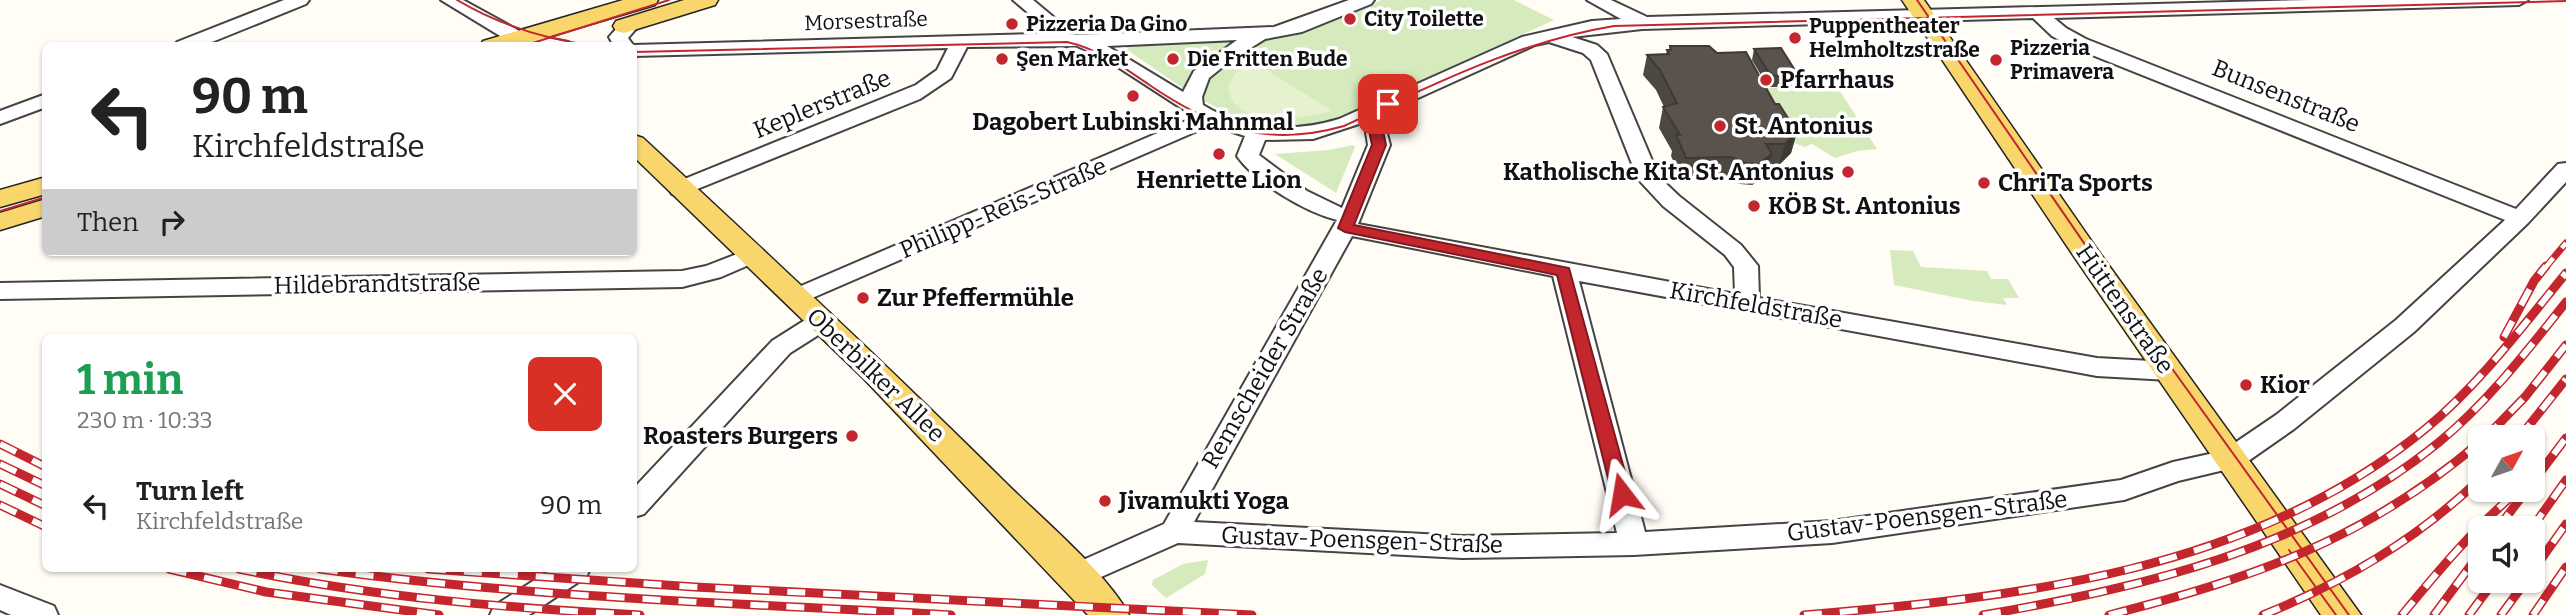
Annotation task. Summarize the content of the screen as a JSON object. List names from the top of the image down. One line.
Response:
{"streets":{"main road":["Hüttenstraße","Oberbilker Allee"],"street":["Morsestraße","Bunsenstraße","Keplerstraße","Philipp-Reis-Straße","Hildebrandtstraße","Kirchfeldstraße","Remscheider Straße","Gustav-Poensgen-Straße"]},"crossings":[["Morsestraße","Keplerstraße"],["Bunsenstraße","Gustav-Poensgen-Straße"],["Keplerstraße","Oberbilker Allee"],["Philipp-Reis-Straße","Oberbilker Allee"],["Hildebrandtstraße","Oberbilker Allee"],["Kirchfeldstraße","Hüttenstraße"],["Kirchfeldstraße","Remscheider Straße"],["Hüttenstraße","Gustav-Poensgen-Straße"],["Remscheider Straße","Gustav-Poensgen-Straße"]],"places":["City Toilette","Pizzeria Da Gino","Puppentheater Helmholtzstraße","Şen Market","Die Fritten Bude","Pizzeria Primavera","Pfarrhaus","Dagobert Lubinski Mahnmal","St. Antonius","Henriette Lion","Katholische Kita St. Antonius","ChriTa Sports","KÖB St. Antonius","Zur Pfeffermühle","Kior","Roasters Burgers","Jivamukti Yoga"],"north":"top right","page":{"turn":["90 m","Kirchfeldstraße"],"then":"Then","heading":["1 min","230 m · 10:33"],"list":[{"name":"Turn left","note":"Kirchfeldstraße","value":"90 m"}]}}
